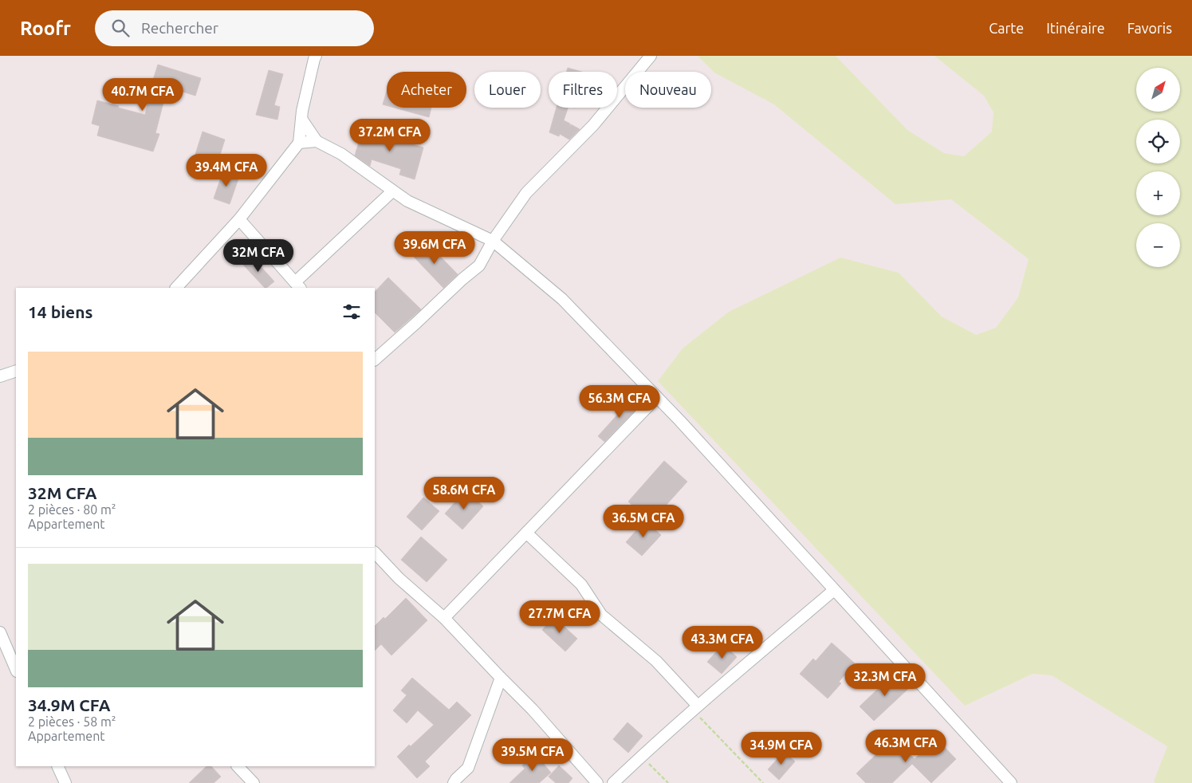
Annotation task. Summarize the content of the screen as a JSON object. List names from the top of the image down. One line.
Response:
{"north":"top right","page":{"header":"Roofr","search":"Rechercher","nav":["Carte","Itinéraire","Favoris"],"map_buttons":["+","−"],"chip":["Acheter","Louer","Filtres","Nouveau"],"price":["40.7M CFA","37.2M CFA","39.4M CFA","39.6M CFA","32M CFA","56.3M CFA","58.6M CFA","36.5M CFA","27.7M CFA","43.3M CFA","32.3M CFA","46.3M CFA","34.9M CFA","39.5M CFA"],"heading":"14 biens","list":[{"name":"32M CFA","note":"2 pièces · 80 m² · Appartement"},{"name":"34.9M CFA","note":"2 pièces · 58 m² · Appartement"}]}}
